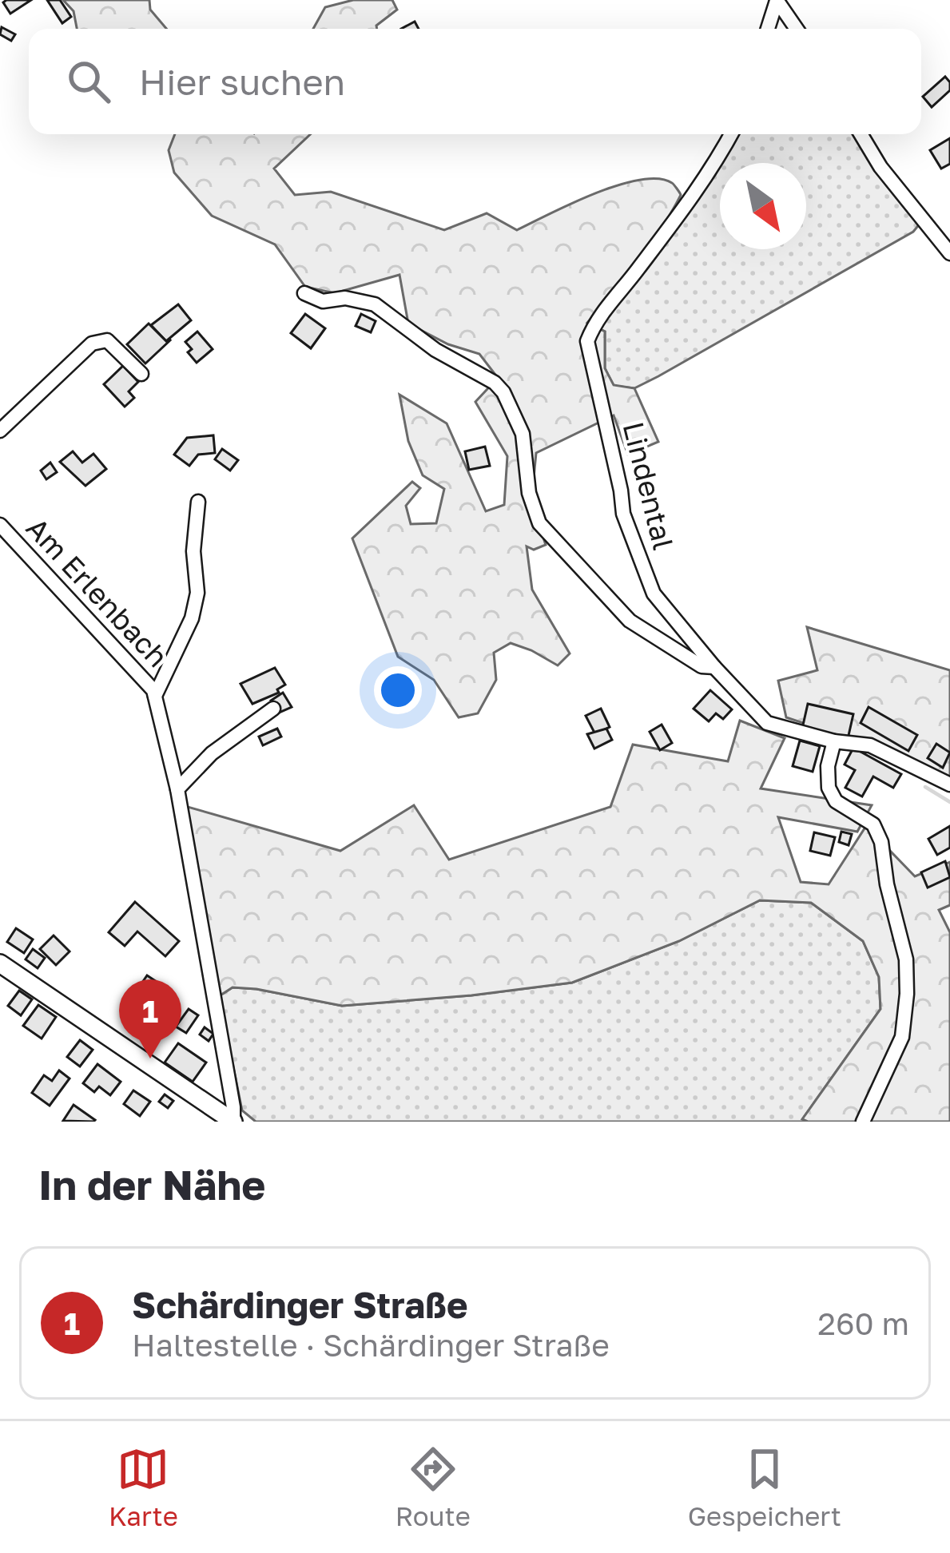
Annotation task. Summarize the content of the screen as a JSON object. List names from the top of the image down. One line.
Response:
{"streets":{"street":["Lindental","Am Erlenbach"]},"north":"bottom right","page":{"search":"Hier suchen","pins":"1","heading":"In der Nähe","list":[{"mark":"1","name":"Schärdinger Straße","note":"Haltestelle · Schärdinger Straße","value":"260 m"}],"nav":["Karte","Route","Gespeichert"]}}
